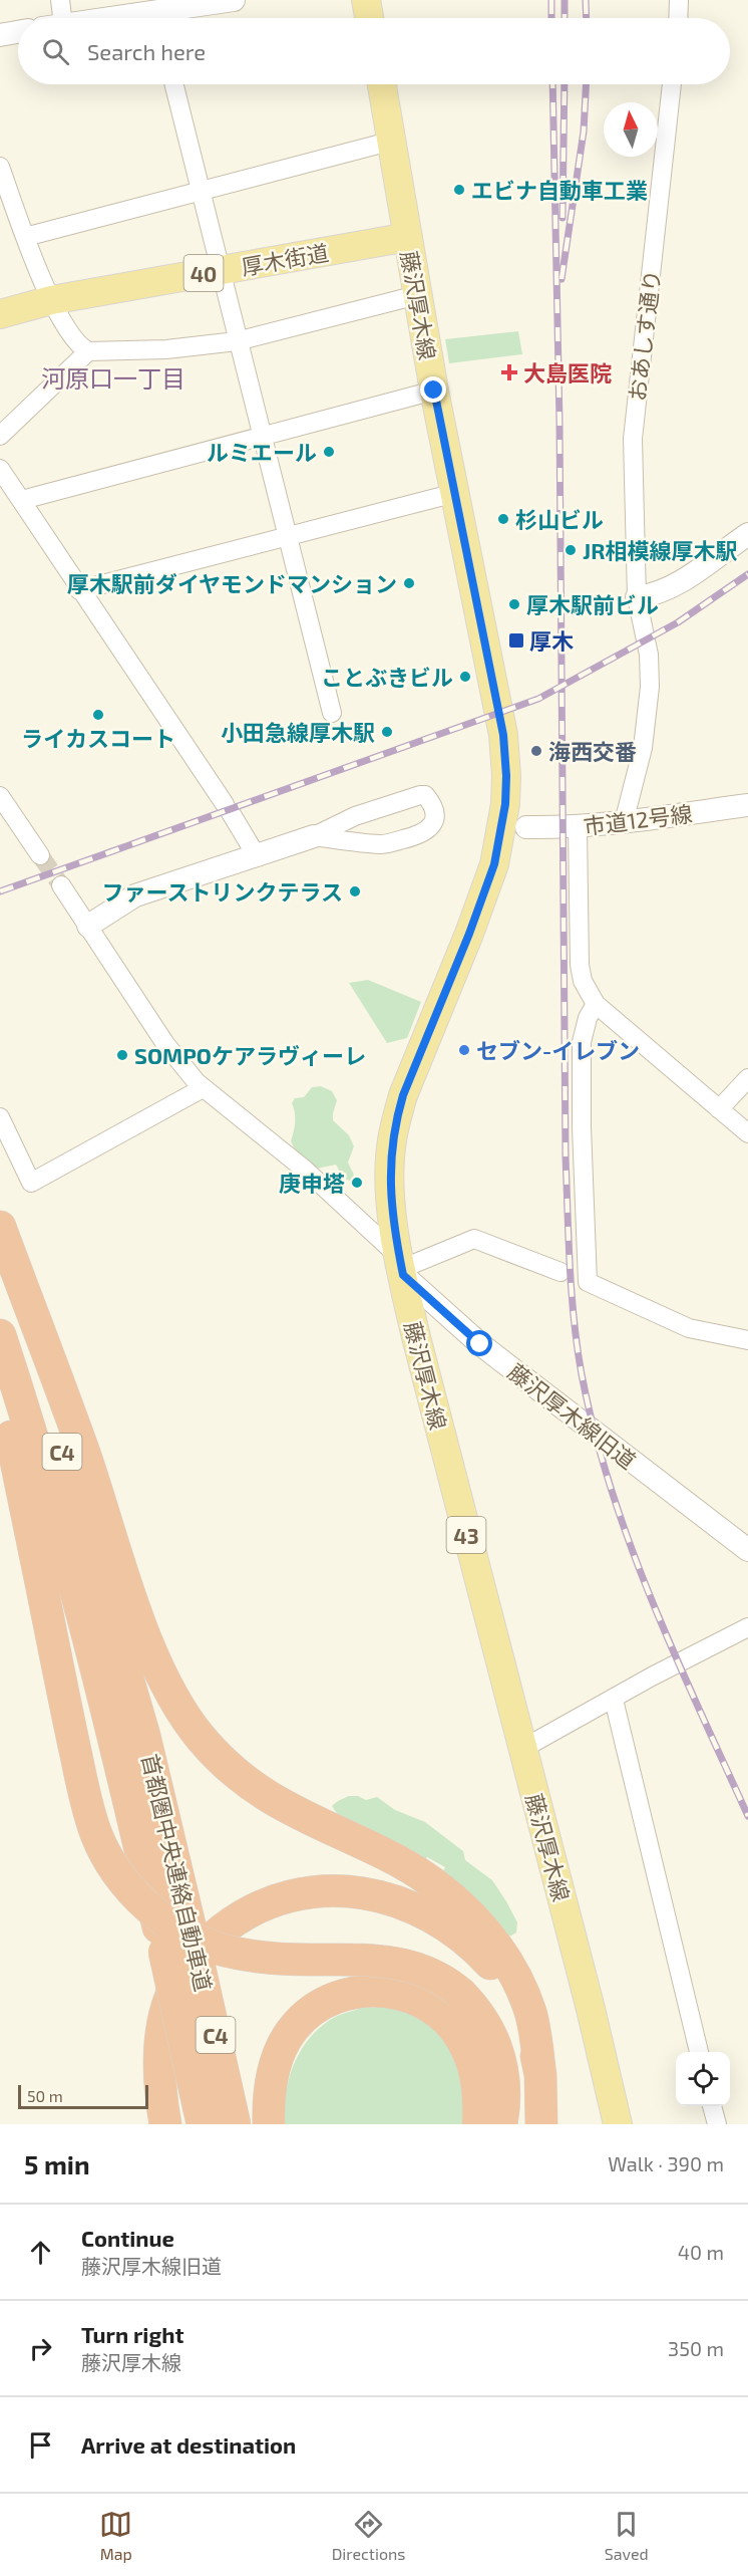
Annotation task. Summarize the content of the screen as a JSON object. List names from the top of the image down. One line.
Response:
{"streets":{"highway":["C4","首都圏中央連絡自動車道"],"main road":["厚木街道","40","藤沢厚木線","43"],"street":["おあしす通り","市道12号線","藤沢厚木線旧道"]},"crossings":[["厚木街道","藤沢厚木線"],["藤沢厚木線","藤沢厚木線旧道"],["おあしす通り","市道12号線"],["C4","首都圏中央連絡自動車道"]],"districts":["河原口一丁目"],"places":{"other":["エビナ自動車工業","ルミエール","杉山ビル","JR相模線厚木駅","厚木駅前ダイヤモンドマンション","厚木駅前ビル","ことぶきビル","ライカスコート","小田急線厚木駅","海西交番","ファーストリンクテラス","セブン-イレブン","SOMPOケアラヴィーレ","庚申塔"],"health":["大島医院"],"transit":["厚木"]},"scale_bar":"50 m","north":"top","page":{"search":"Search here","scale":"50 m","heading":["5 min","Walk · 390 m"],"list":[["Continue","藤沢厚木線旧道","40 m"],["Turn right","藤沢厚木線","350 m"],"Arrive at destination"],"nav":["Map","Directions","Saved"]}}
